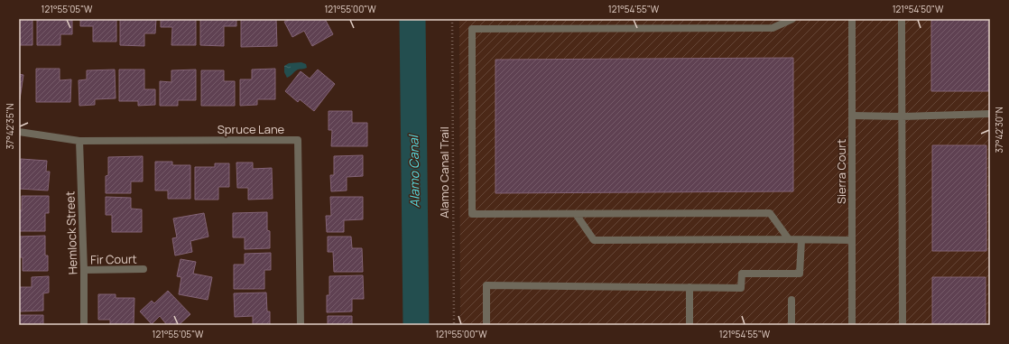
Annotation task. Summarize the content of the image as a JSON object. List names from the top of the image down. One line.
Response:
{"streets":{"street":["Spruce Lane","Sierra Court","Hemlock Street","Fir Court"],"path":["Alamo Canal Trail"]},"crossings":[["Spruce Lane","Hemlock Street"],["Hemlock Street","Fir Court"]],"water":["Alamo Canal"],"coordinates":["121°55'05\"W","121°55'00\"W","121°54'55\"W","121°54'50\"W","37°42'35\"N","37°42'30\"N"]}
